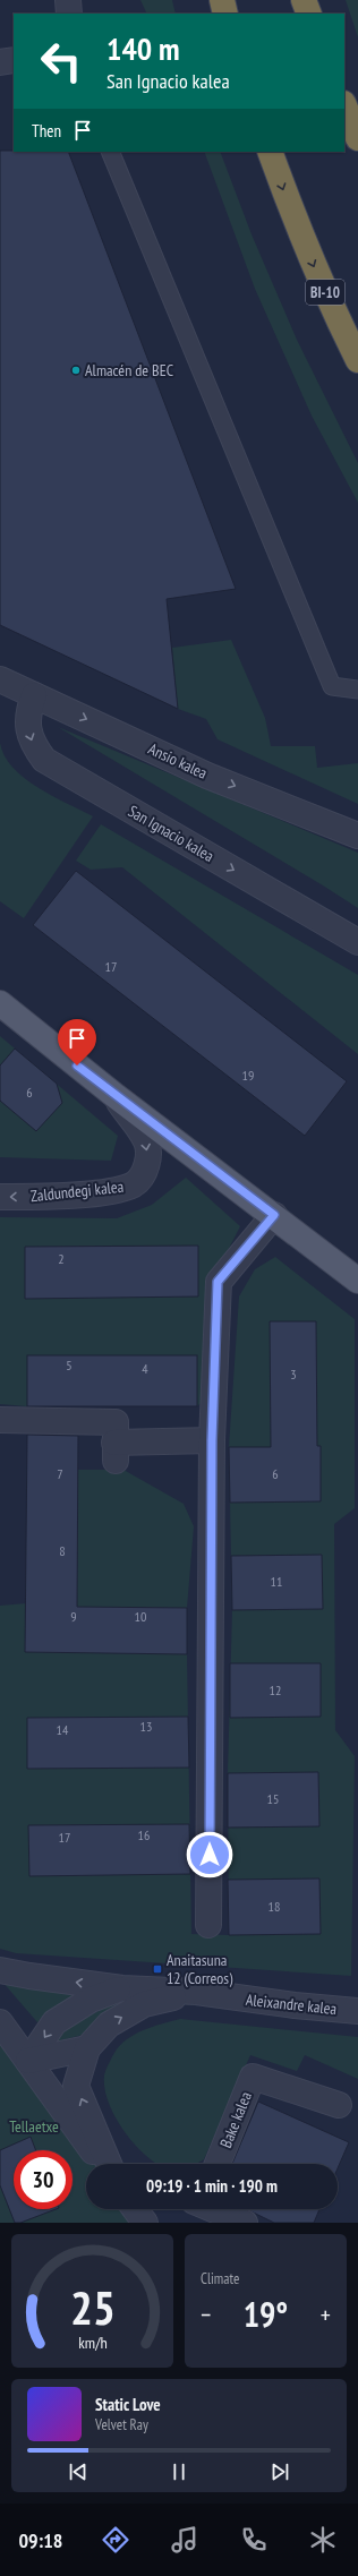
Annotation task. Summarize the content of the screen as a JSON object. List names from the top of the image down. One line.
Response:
{"streets":{"highway":["BI-10"],"street":["Ansio kalea","San Ignacio kalea","Zaldundegi kalea","Aleixandre kalea","Bake kalea"]},"crossings":[["Ansio kalea","San Ignacio kalea"]],"one_way":["Ansio kalea","San Ignacio kalea"],"parks":["Tellaetxe"],"places":{"other":["Almacén de BEC"],"transit":["Anaitasuna 12 (Correos)"]},"house_numbers":["17","19","6","2","5","4","3","7","6","8","11","9","10","12","13","14","15","16","17","18"],"page":{"turn":["140 m","San Ignacio kalea"],"then":"Then","limit":"30","trip":"09:19 · 1 min · 190 m","tile":"Climate","heat":["−","19°","+"],"song":["Static Love","Velvet Ray"],"tabs":"09:18","gauge":["25","km/h"]}}
